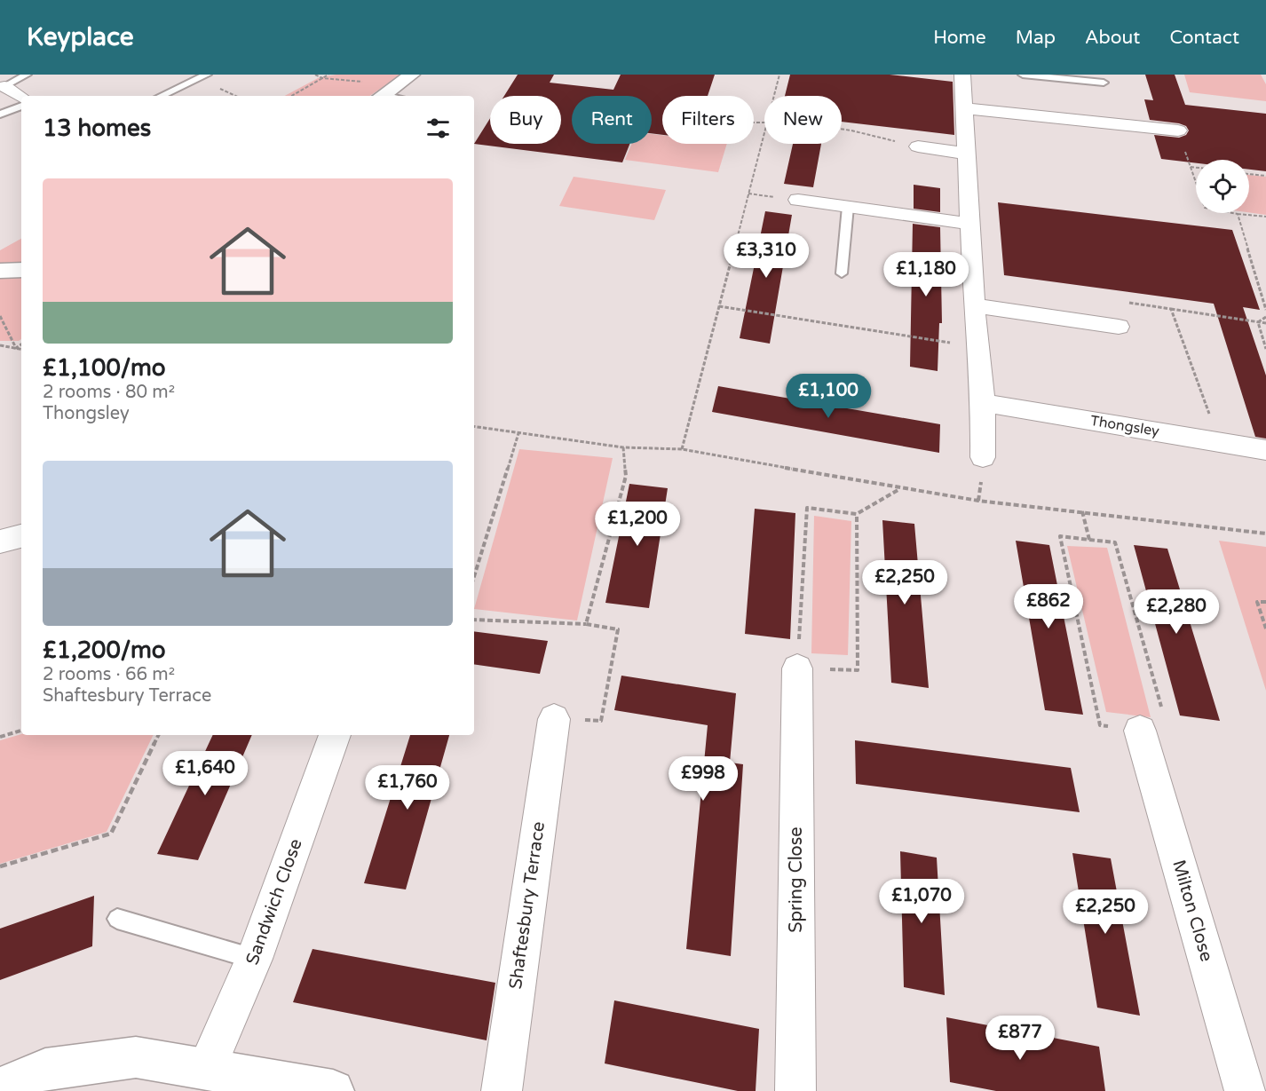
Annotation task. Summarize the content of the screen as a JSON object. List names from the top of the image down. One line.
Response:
{"streets":{"street":["Thongsley","Spring Close","Sandwich Close","Shaftesbury Terrace","Milton Close"]},"page":{"header":"Keyplace","nav":["Home","Map","About","Contact"],"chip":["Buy","Rent","Filters","New"],"heading":"13 homes","list":[{"name":"£1,100/mo","note":"2 rooms · 80 m² · Thongsley"},{"name":"£1,200/mo","note":"2 rooms · 66 m² · Shaftesbury Terrace"}],"price":["£3,310","£1,180","£1,100","£1,200","£2,250","£862","£2,280","£1,640","£998","£1,760","£1,070","£2,250","£877"]}}
